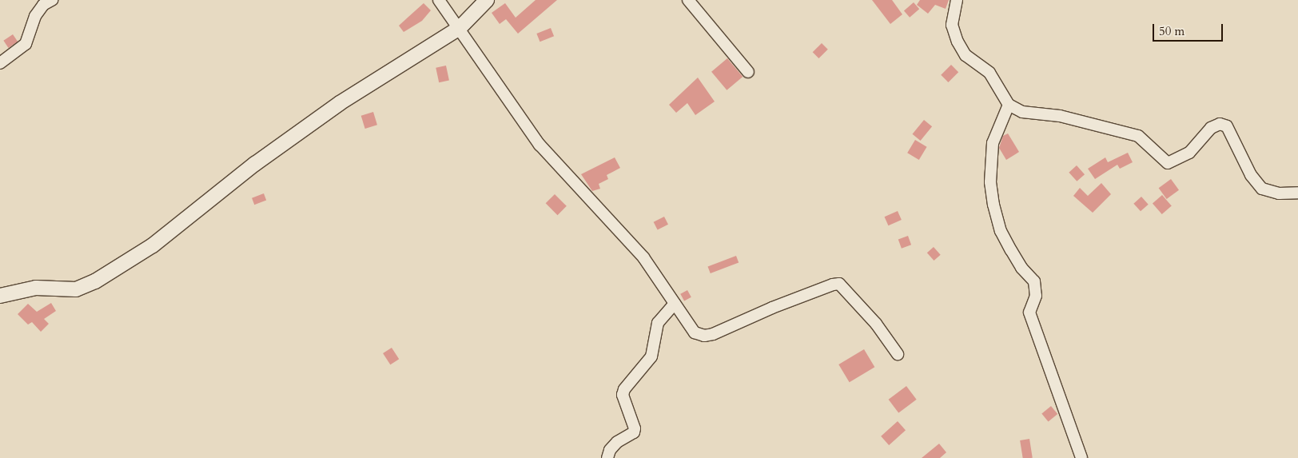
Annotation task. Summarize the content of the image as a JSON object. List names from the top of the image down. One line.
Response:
{"scale_bar":"50 m"}
